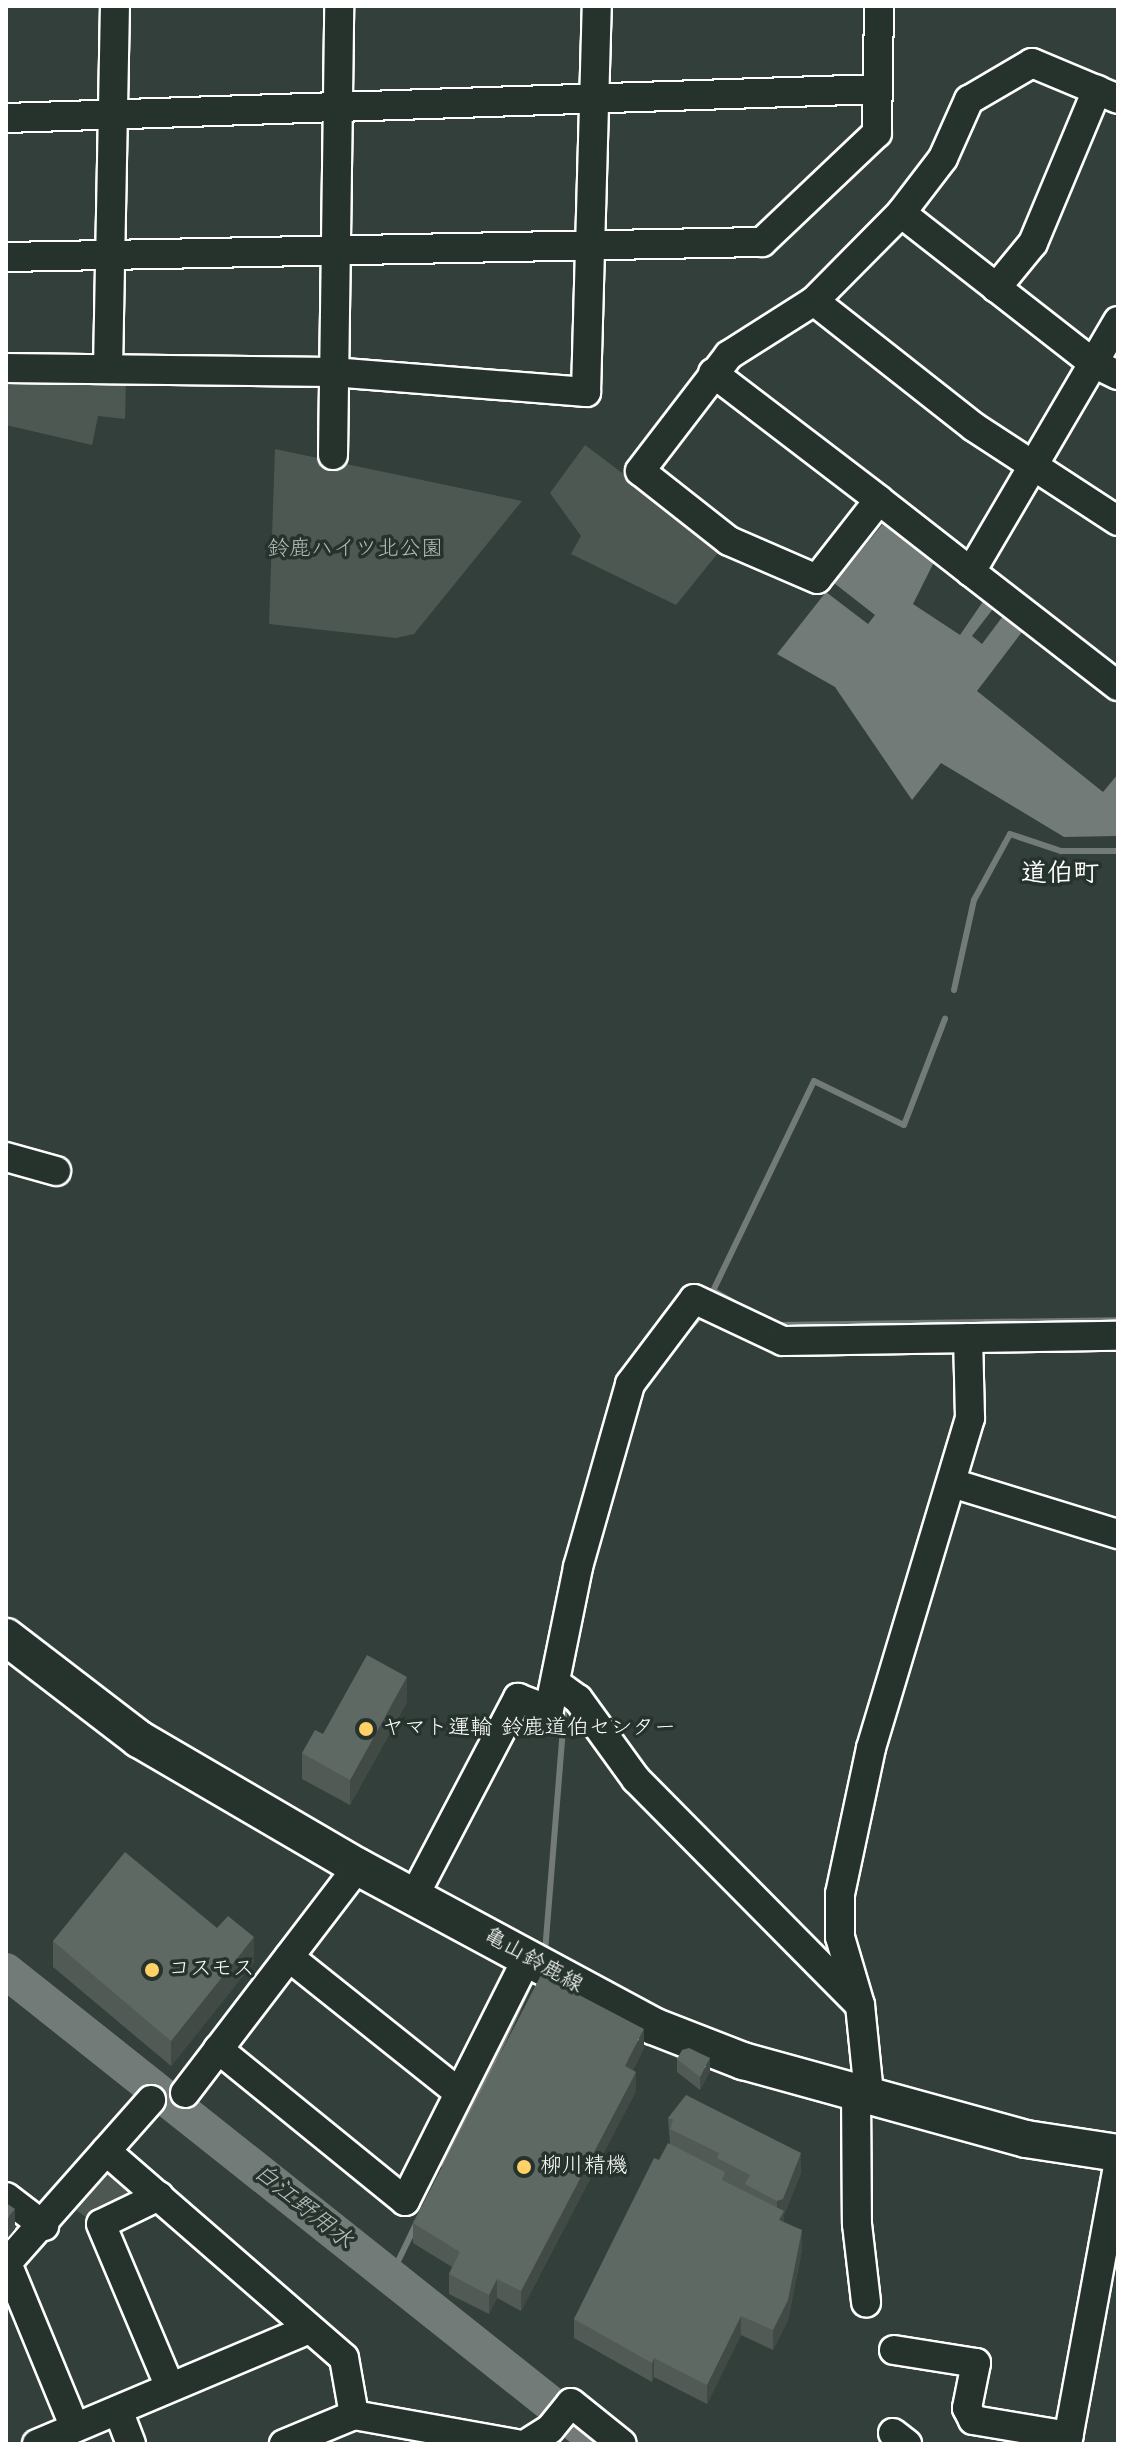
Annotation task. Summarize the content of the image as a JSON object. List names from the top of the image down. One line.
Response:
{"streets":{"main road":["亀山鈴鹿線"]},"districts":["道伯町"],"water":["白江野用水"],"parks":["鈴鹿ハイツ北公園"],"places":["ヤマト運輸 鈴鹿道伯センター","コスモス","柳川精機"]}
